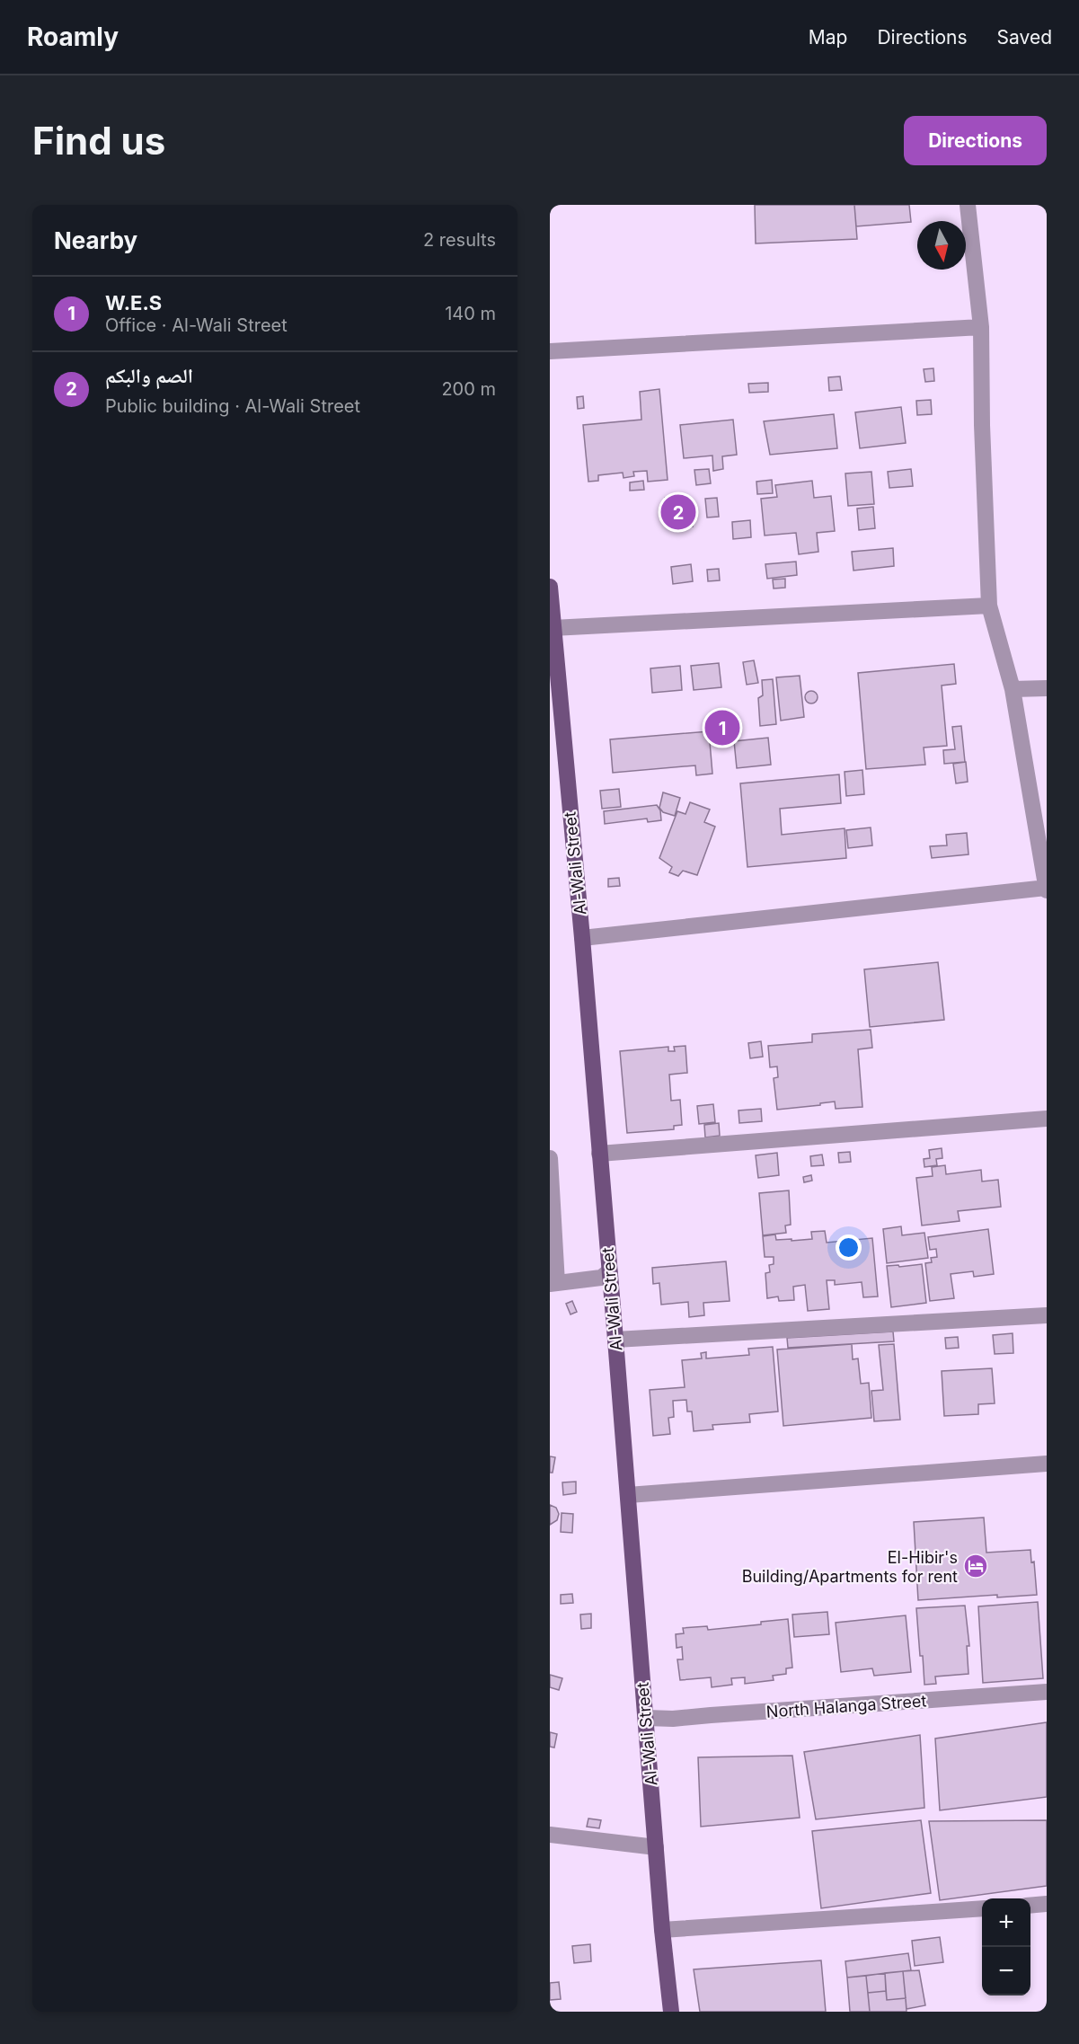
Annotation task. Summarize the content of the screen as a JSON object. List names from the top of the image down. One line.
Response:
{"streets":{"main road":["Al-Wali Street"],"street":["North Halanga Street"]},"crossings":[["Al-Wali Street","North Halanga Street"]],"places":{"hotel":["El-Hibir's Building/Apartments for rent"]},"north":"bottom","page":{"header":"Roamly","nav":["Map","Directions","Saved"],"buttons":"Directions","title":"Find us","heading":["Nearby","2 results"],"list":[{"mark":"1","name":"W.E.S","note":"Office · Al-Wali Street","value":"140 m"},{"mark":"2","name":"الصم والبكم","note":"Public building · Al-Wali Street","value":"200 m"}],"pins":["2","1"],"map_buttons":["+","−"]}}
